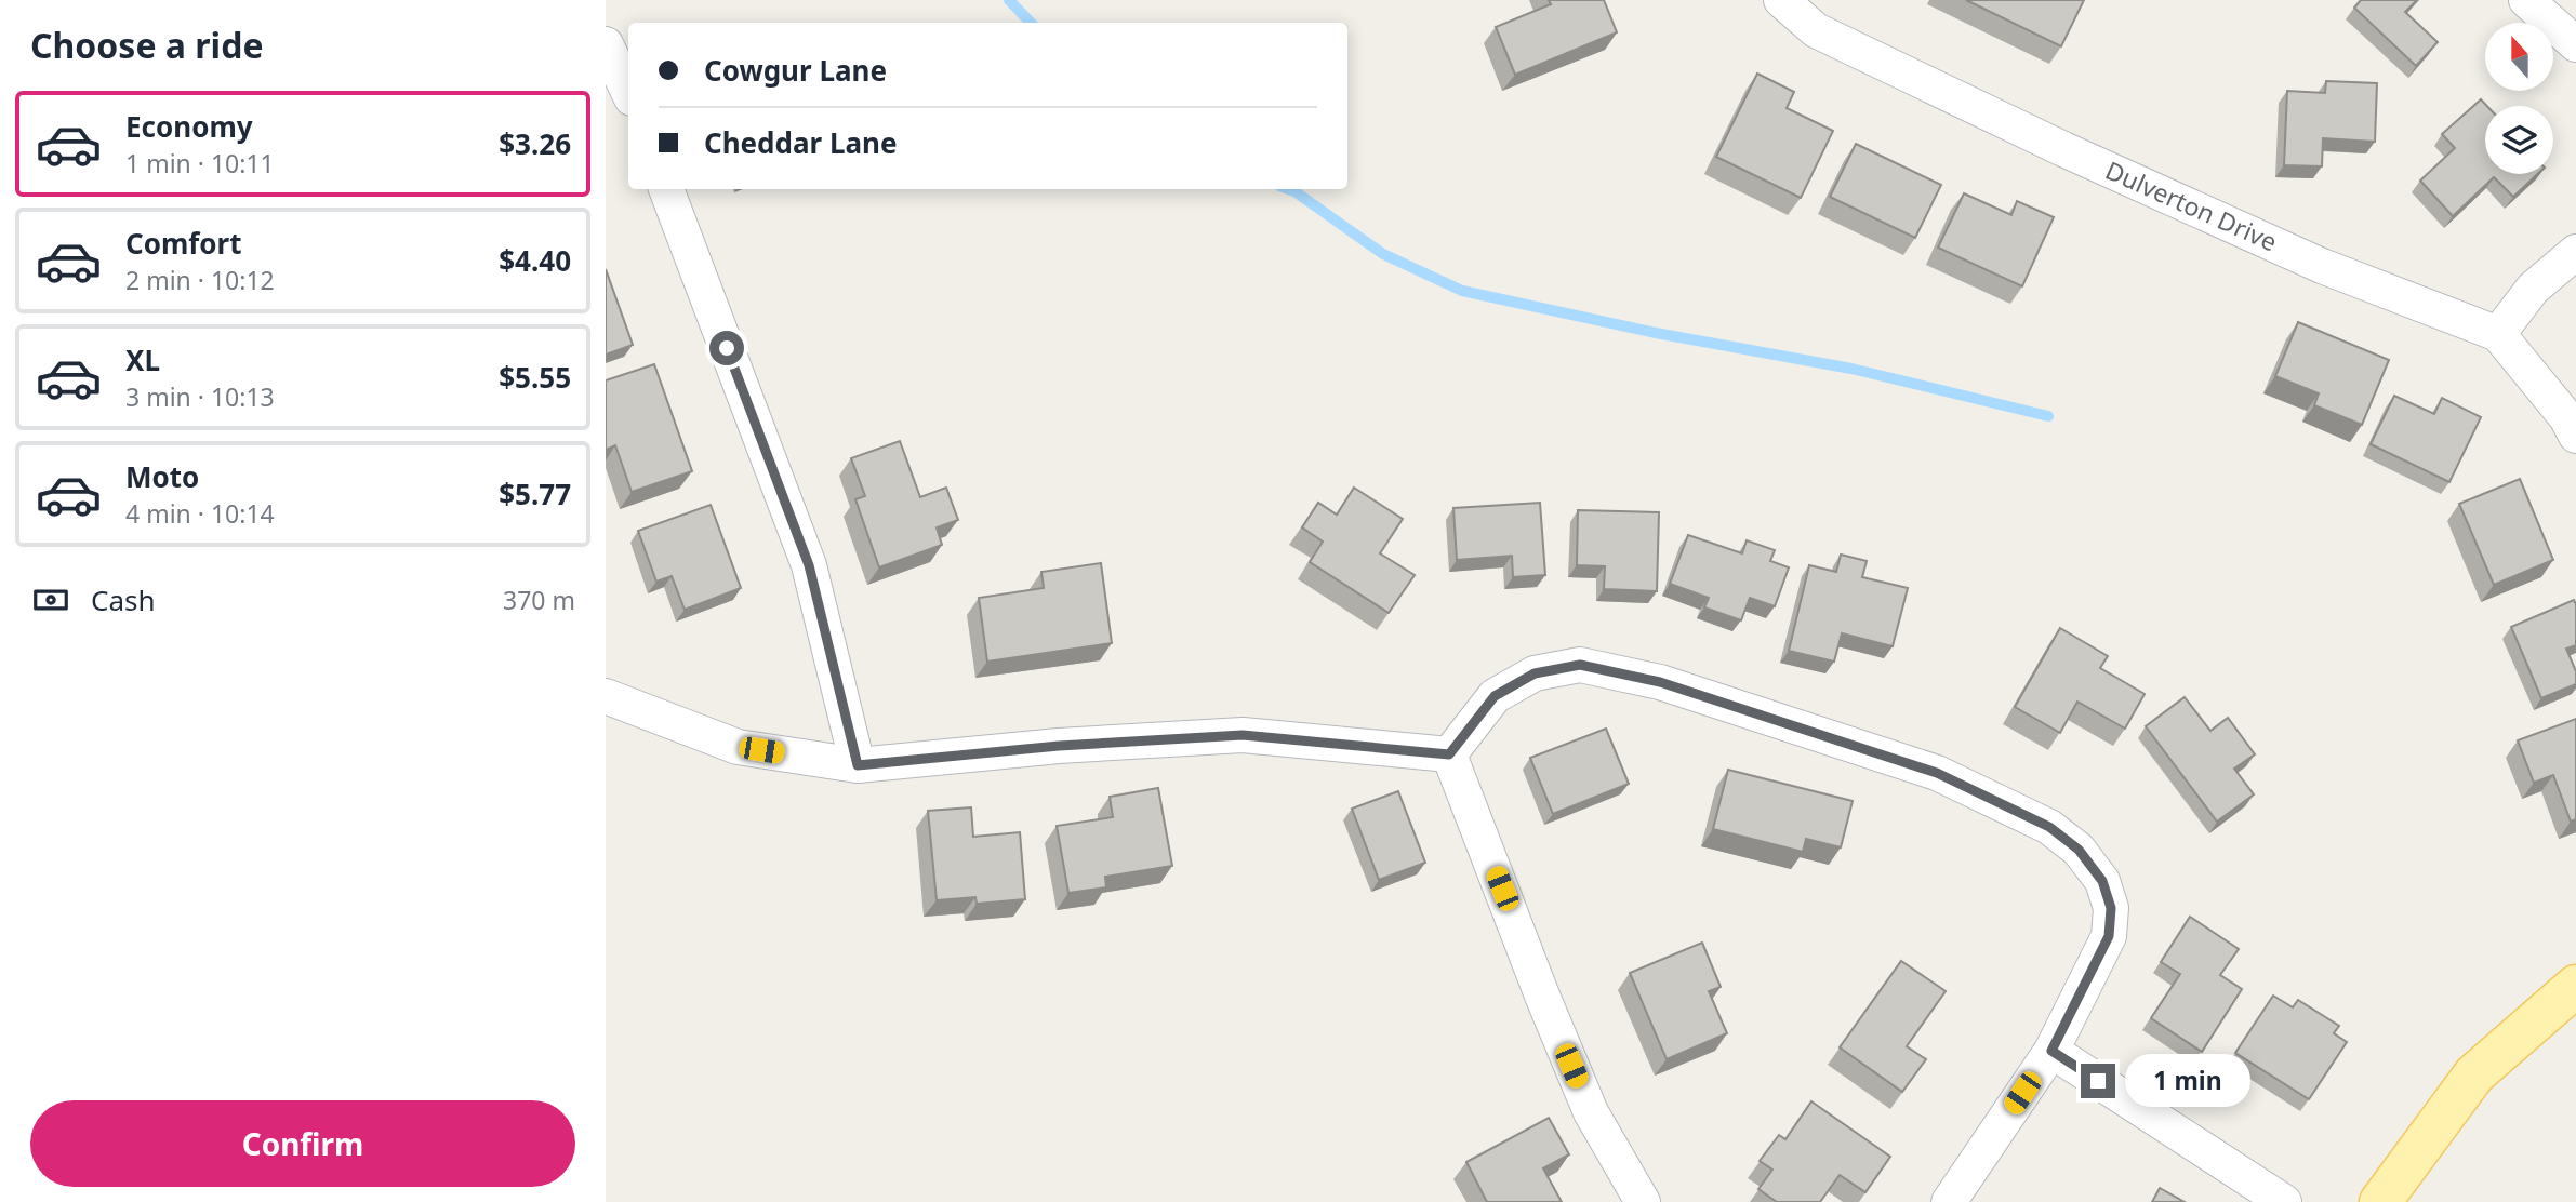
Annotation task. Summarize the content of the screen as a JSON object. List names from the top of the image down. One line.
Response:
{"streets":{"street":["Dulverton Drive"]},"north":"top","page":{"heading":"Choose a ride","banner":["Cowgur Lane","Cheddar Lane"],"list":[{"name":"Economy","note":"1 min · 10:11","value":"$3.26"},{"name":"Comfort","note":"2 min · 10:12","value":"$4.40"},{"name":"XL","note":"3 min · 10:13","value":"$5.55"},{"name":"Moto","note":"4 min · 10:14","value":"$5.77"}],"pay":["Cash","370 m"],"bubble":"1 min","buttons":"Confirm"}}
